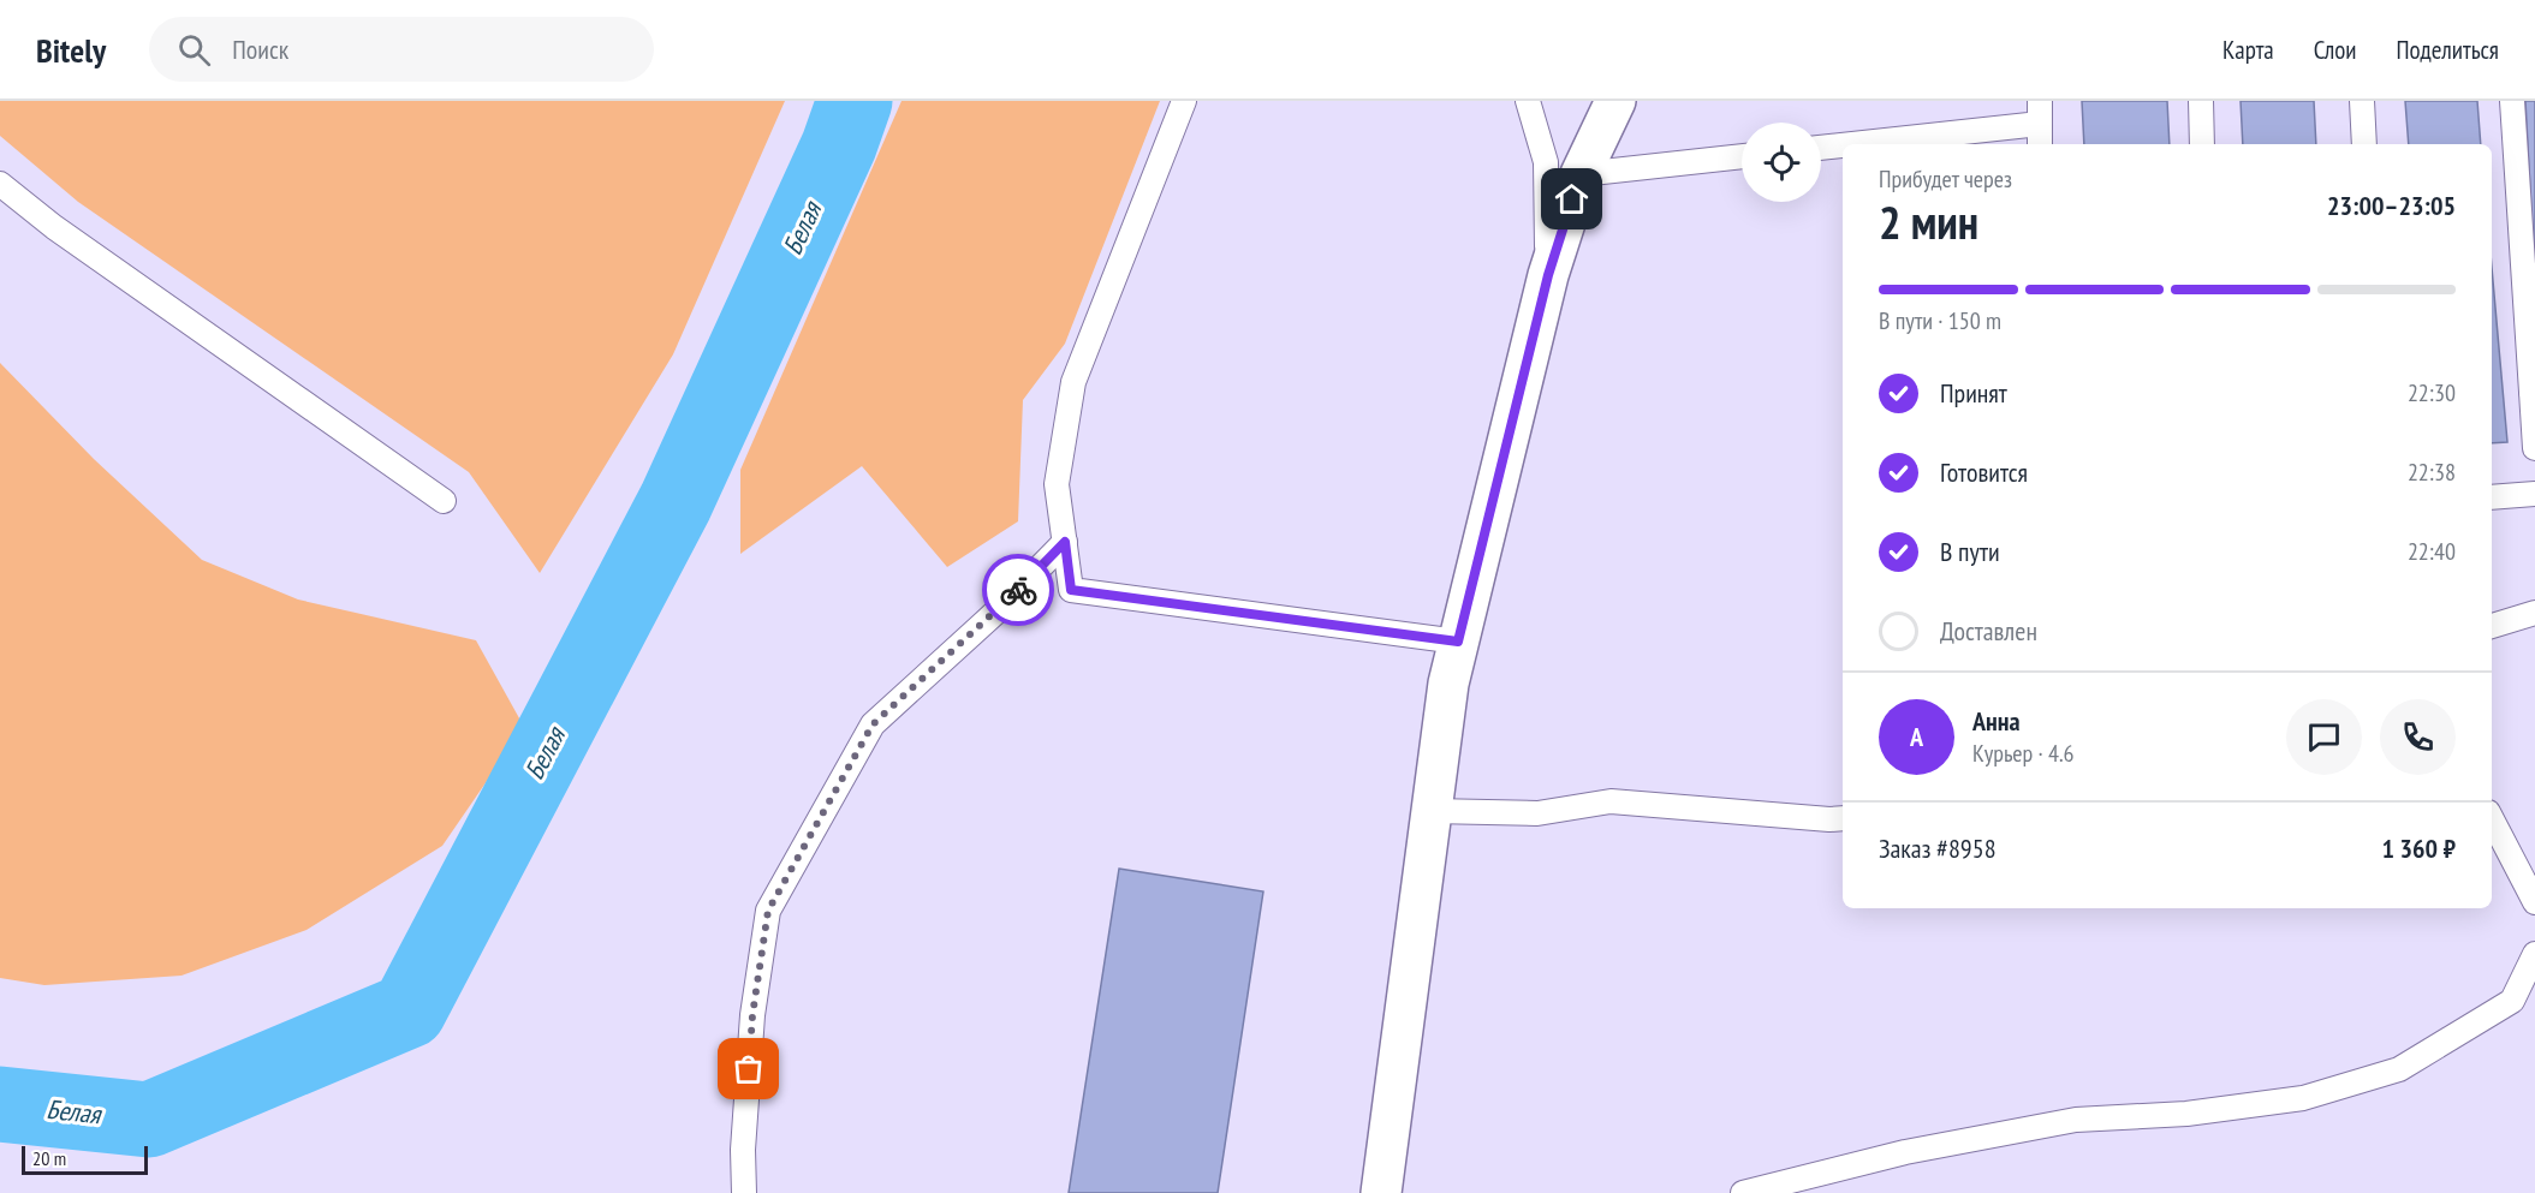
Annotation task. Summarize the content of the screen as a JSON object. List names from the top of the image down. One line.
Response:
{"water":["Белая"],"scale_bar":"20 m","page":{"header":"Bitely","search":"Поиск","nav":["Карта","Слои","Поделиться"],"heading":["2 мин","Прибудет через","23:00–23:05"],"panel":["Анна","Курьер · 4.6","Заказ #8958","1 360 ₽"],"bar":"В пути · 150 m","list":[["Принят","22:30"],["Готовится","22:38"],["В пути","22:40"],"Доставлен"],"round":"А","scale":"20 m"}}
